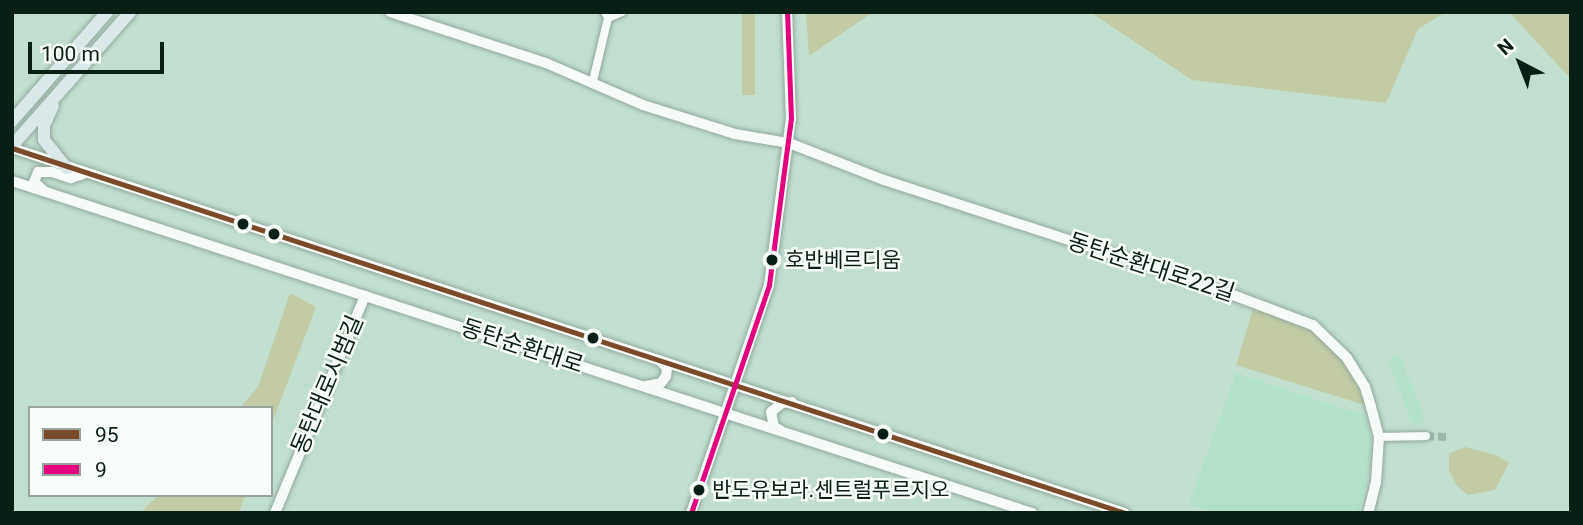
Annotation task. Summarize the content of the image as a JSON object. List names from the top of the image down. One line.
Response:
{"streets":{"street":["동탄순환대로22길","동탄순환대로","동탄대로시범길"]},"crossings":[["동탄순환대로","동탄대로시범길"]],"places":["호반베르디움","반도유보라.센트럴푸르지오"],"lines":["transit line 9","transit line 95"],"legend":["95","9"],"scale_bar":"100 m","north":"top left"}
